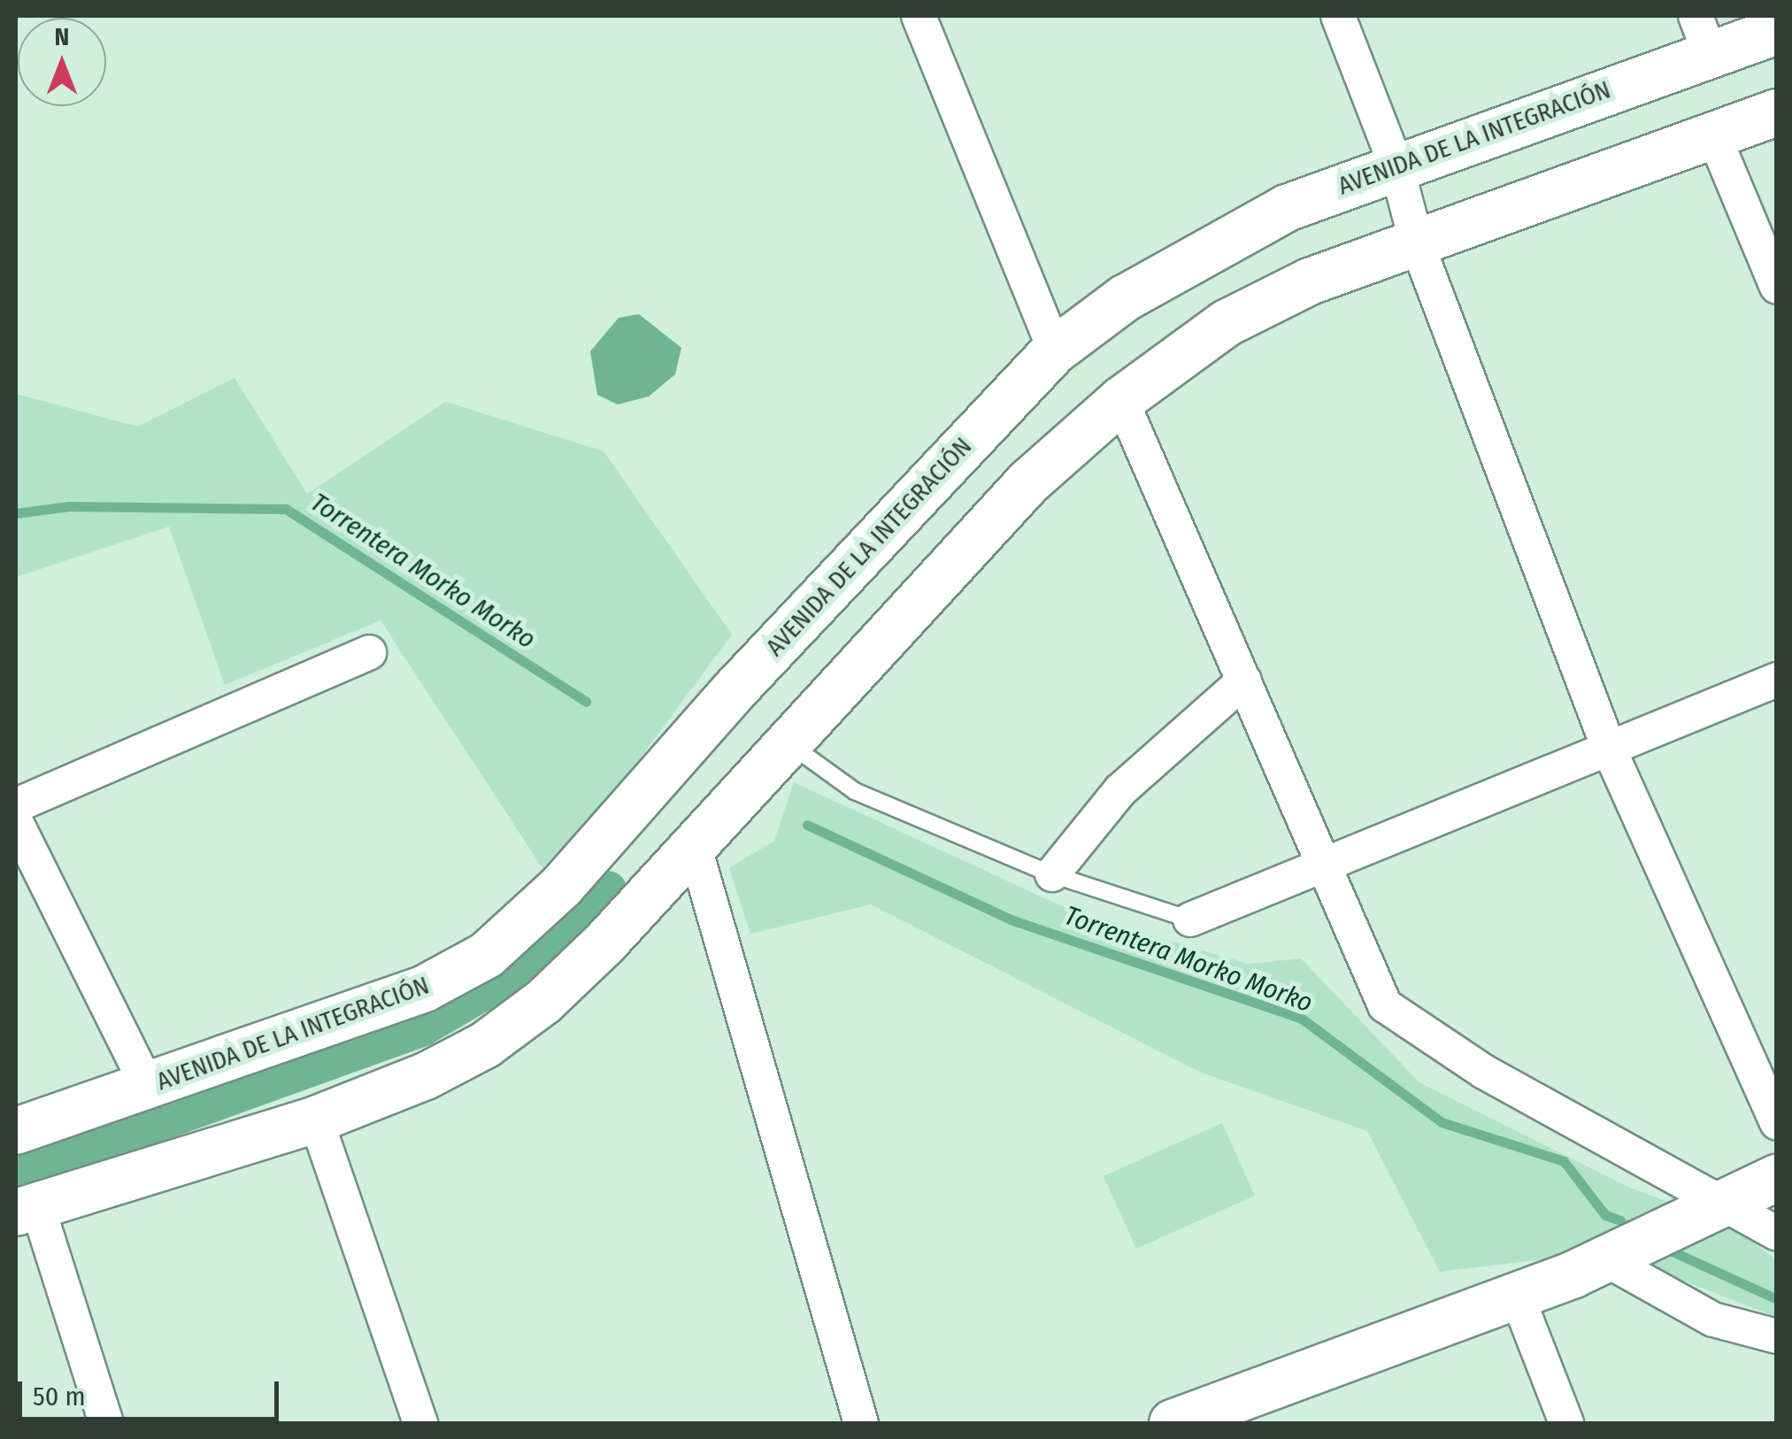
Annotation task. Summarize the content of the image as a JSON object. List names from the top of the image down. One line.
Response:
{"streets":{"main road":["AVENIDA DE LA INTEGRACIÓN"]},"water":["Torrentera Morko Morko"],"scale_bar":"50 m","north":"top"}
